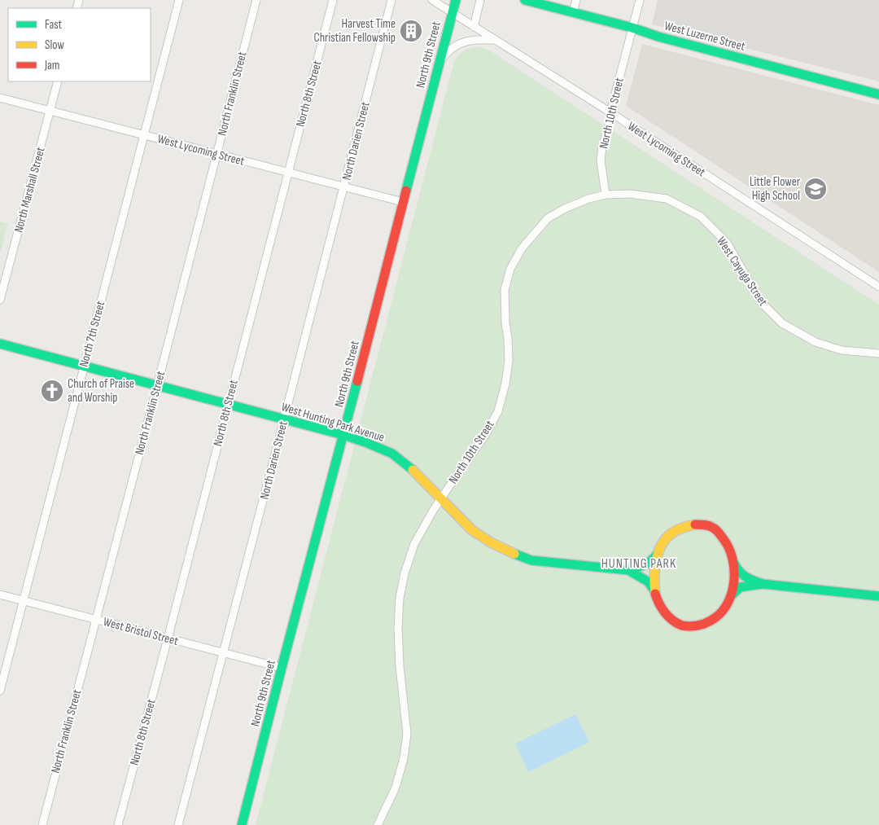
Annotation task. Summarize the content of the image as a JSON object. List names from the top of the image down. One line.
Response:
{"streets":{"main road":["West Luzerne Street","North 9th Street","West Hunting Park Avenue"],"street":["North Franklin Street","North 8th Street","North 10th Street","North Darien Street","West Lycoming Street","North Marshall Street","West Cayuga Street","North 7th Street","West Bristol Street"]},"crossings":[["West Luzerne Street","North 10th Street"],["North 9th Street","West Lycoming Street"],["North 9th Street","West Hunting Park Avenue"],["North 9th Street","West Bristol Street"],["North Franklin Street","West Lycoming Street"],["North Franklin Street","West Hunting Park Avenue"],["North Franklin Street","West Bristol Street"],["North 8th Street","West Lycoming Street"],["North 8th Street","West Hunting Park Avenue"],["North 8th Street","West Bristol Street"],["North 10th Street","West Lycoming Street"],["North 10th Street","West Cayuga Street"],["North 10th Street","West Hunting Park Avenue"],["North Darien Street","West Lycoming Street"],["North Darien Street","West Hunting Park Avenue"],["North Darien Street","West Bristol Street"],["West Lycoming Street","North Marshall Street"],["West Lycoming Street","North 7th Street"],["North 7th Street","West Hunting Park Avenue"],["North 7th Street","West Bristol Street"]],"districts":["HUNTING PARK"],"places":{"building":["Harvest Time Christian Fellowship"],"school or university":["Little Flower High School"],"church":["Church of Praise and Worship"]},"legend":["Fast","Slow","Jam"]}
